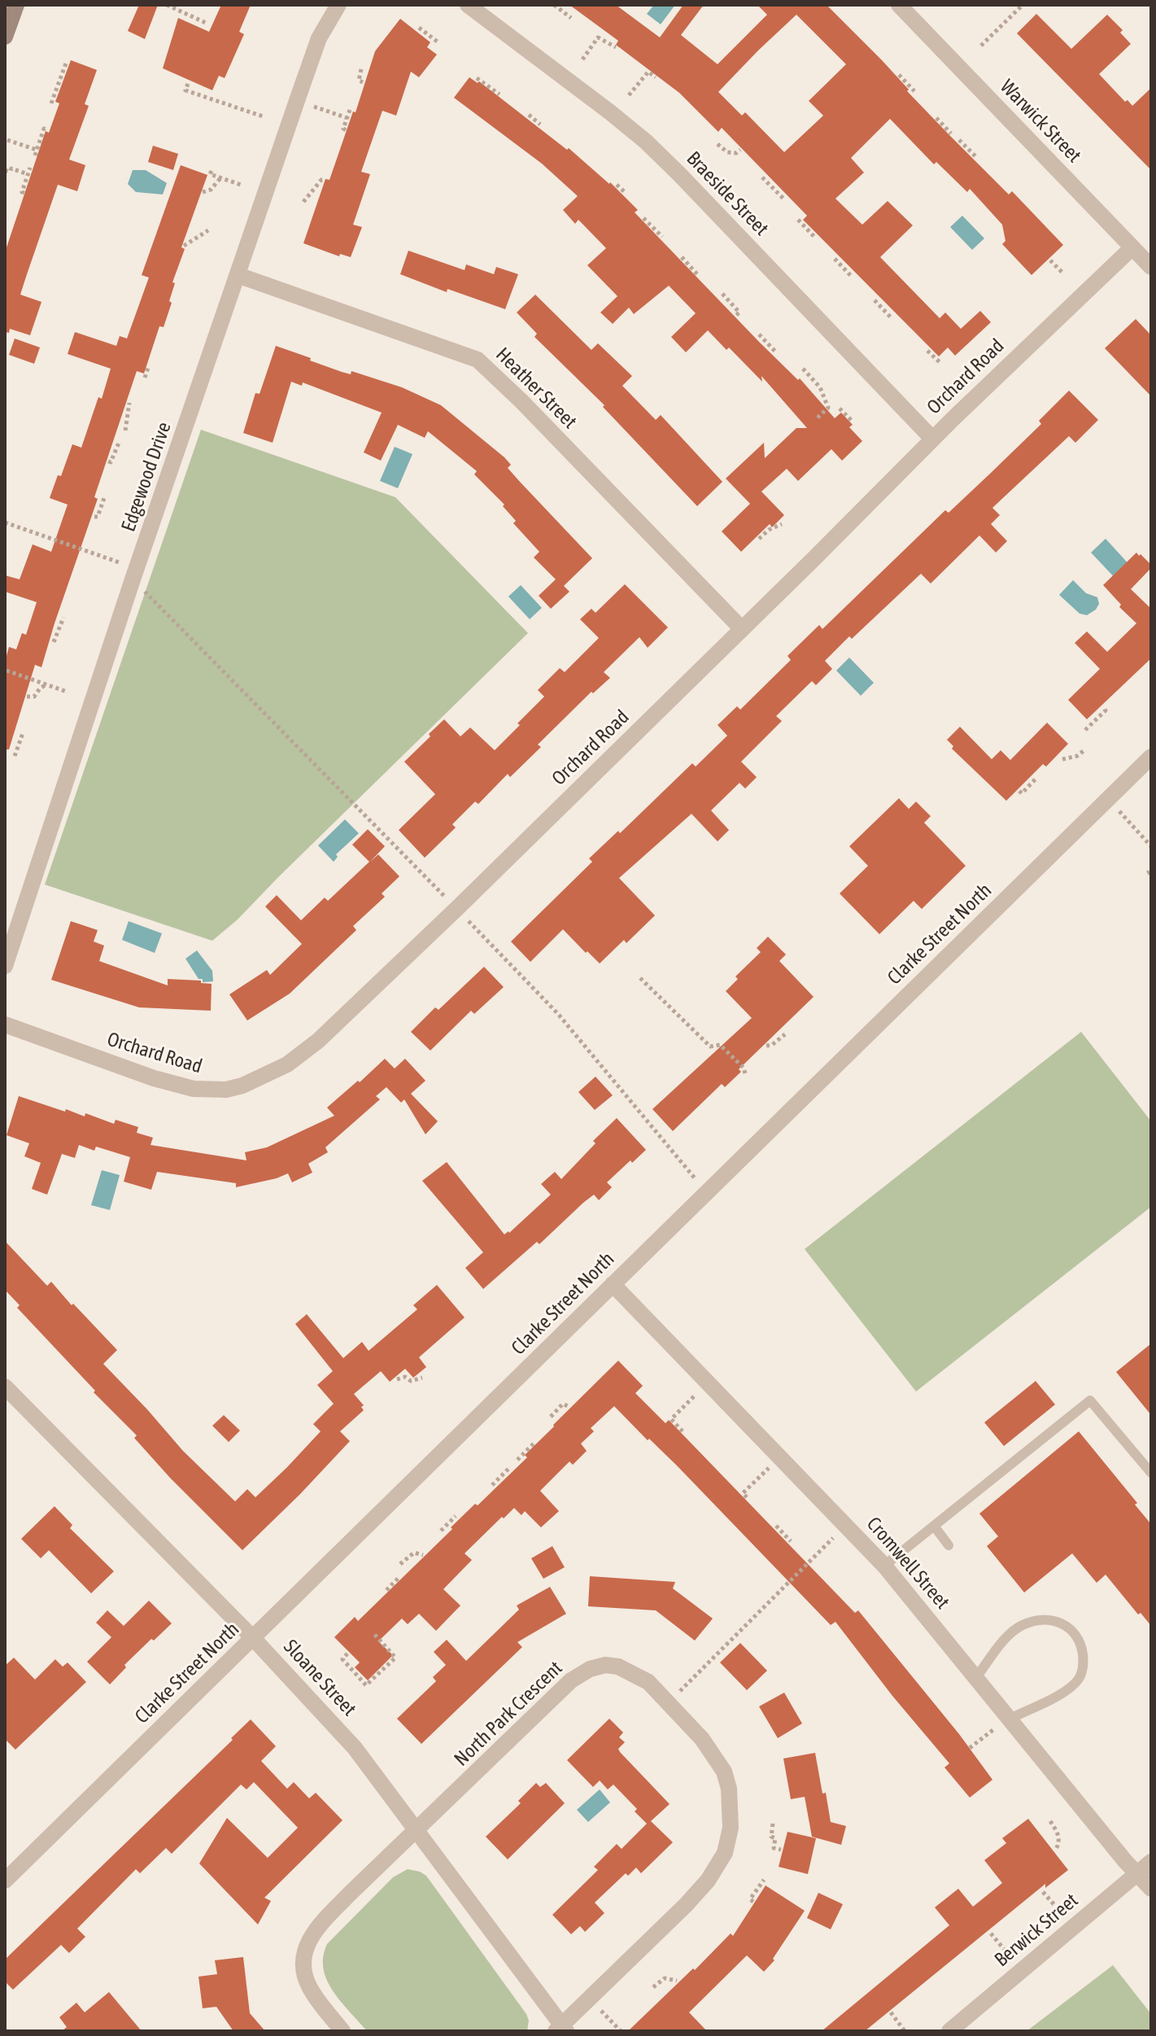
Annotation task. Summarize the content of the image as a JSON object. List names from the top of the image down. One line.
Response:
{"streets":{"street":["Warwick Street","Braeside Street","Orchard Road","Heather Street","Edgewood Drive","Clarke Street North","Cromwell Street","Sloane Street","North Park Crescent","Berwick Street"]},"crossings":[["Warwick Street","Orchard Road"],["Braeside Street","Orchard Road"],["Orchard Road","Heather Street"],["Heather Street","Edgewood Drive"],["Clarke Street North","Cromwell Street"],["Clarke Street North","Sloane Street"],["Cromwell Street","Berwick Street"],["Sloane Street","North Park Crescent"]]}
